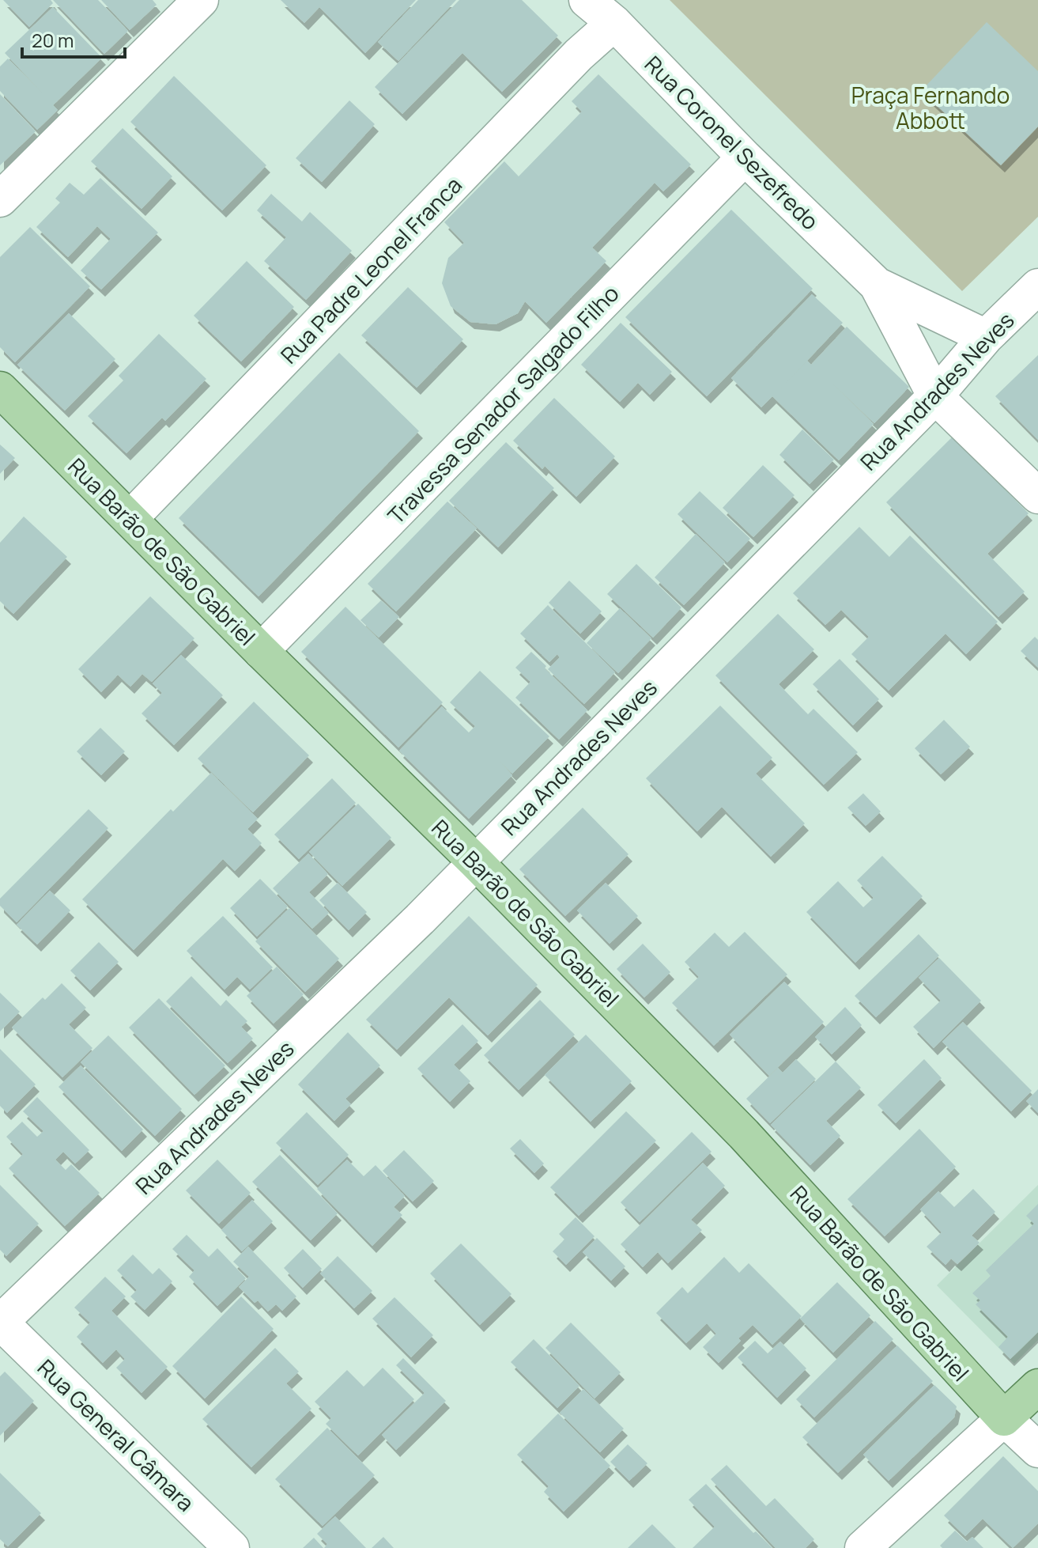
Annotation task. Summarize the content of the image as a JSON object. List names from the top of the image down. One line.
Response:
{"streets":{"main road":["Rua Barão de São Gabriel"],"street":["Rua Coronel Sezefredo","Rua Padre Leonel Franca","Rua Andrades Neves","Travessa Senador Salgado Filho","Rua General Câmara"]},"crossings":[["Rua Coronel Sezefredo","Rua Padre Leonel Franca"],["Rua Coronel Sezefredo","Rua Andrades Neves"],["Rua Coronel Sezefredo","Travessa Senador Salgado Filho"],["Rua Padre Leonel Franca","Rua Barão de São Gabriel"],["Rua Andrades Neves","Rua Barão de São Gabriel"],["Rua Andrades Neves","Rua General Câmara"],["Travessa Senador Salgado Filho","Rua Barão de São Gabriel"]],"parks":["Praça Fernando Abbott"],"scale_bar":"20 m"}
